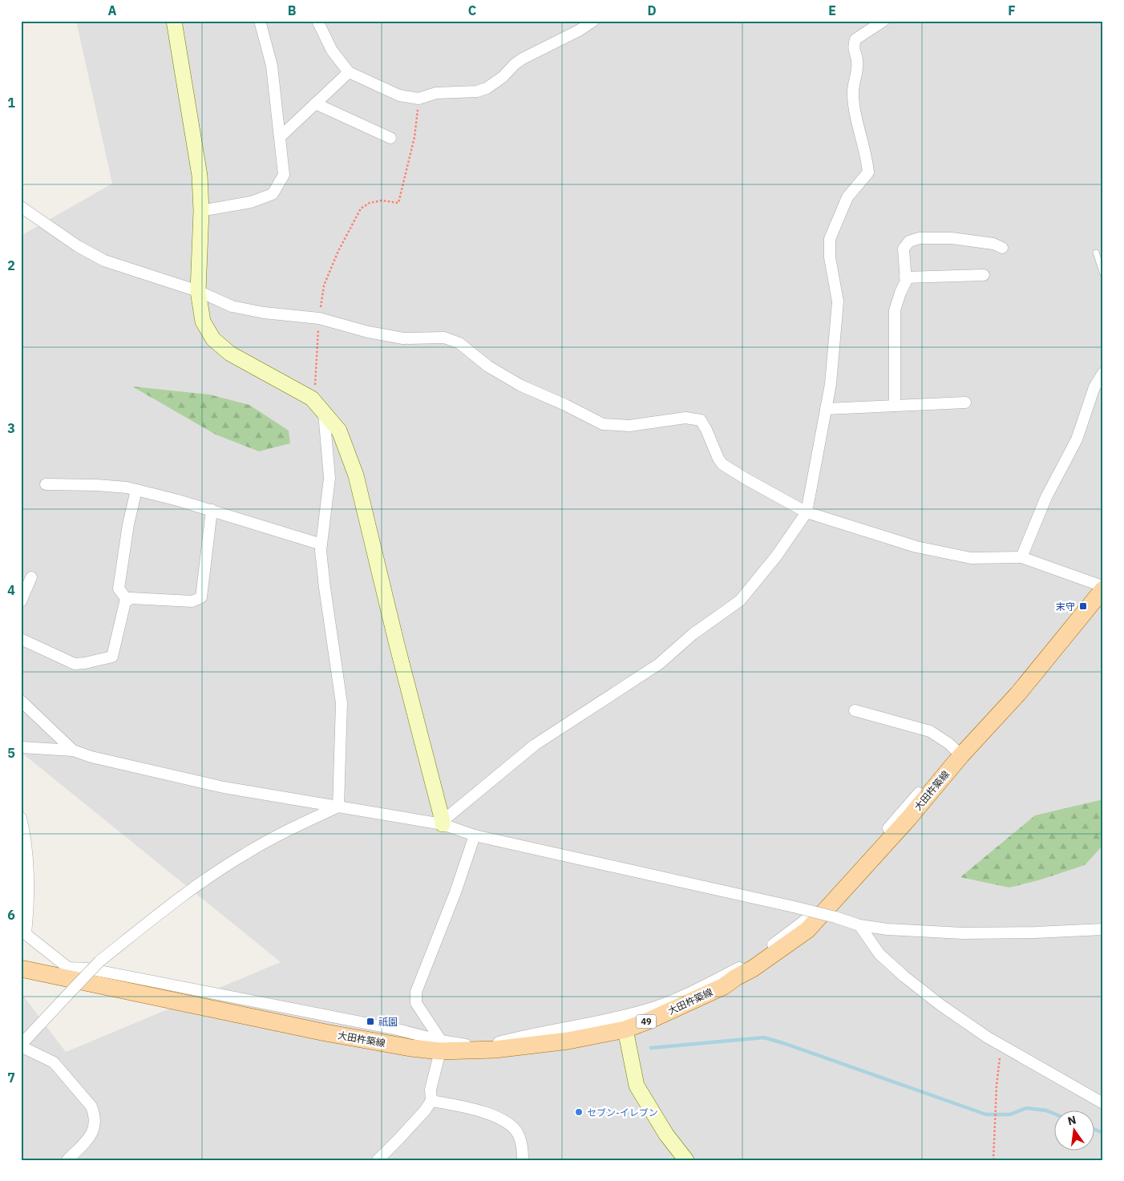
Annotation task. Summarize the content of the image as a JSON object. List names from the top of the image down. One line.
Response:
{"streets":{"main road":["大田杵築線","49"]},"places":{"transit":["末守","祇園"],"other":["セブン-イレブン"]},"north":"top","grid":{"columns":["A","B","C","D","E","F"],"rows":["1","2","3","4","5","6","7"]}}
